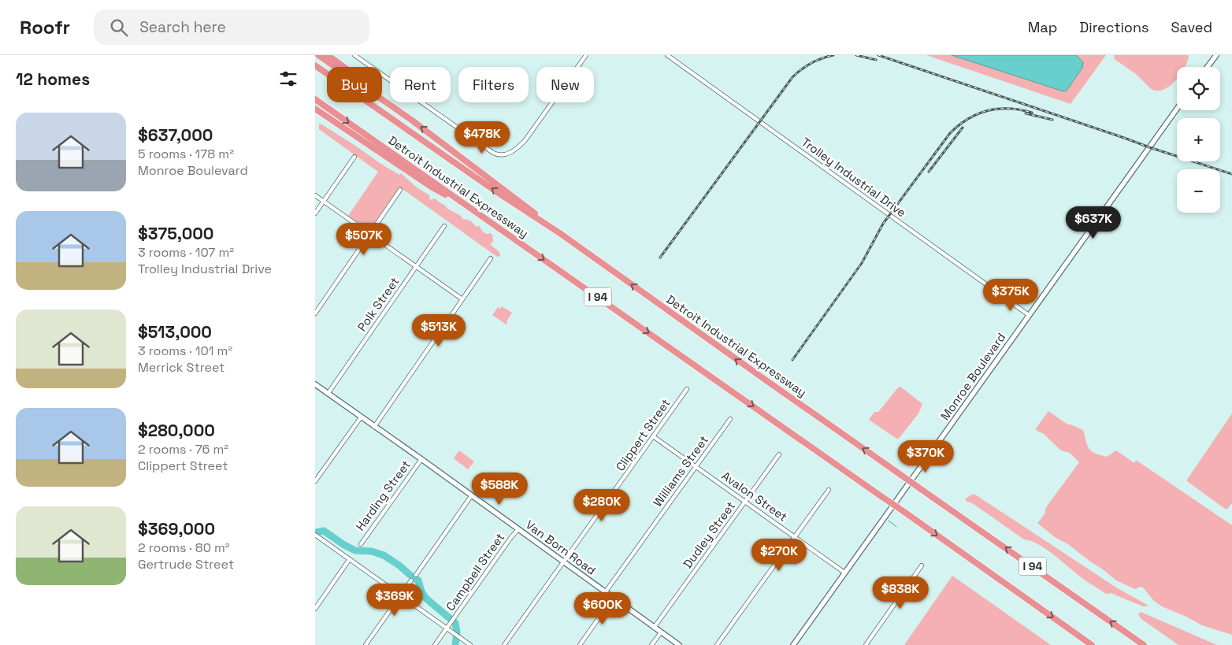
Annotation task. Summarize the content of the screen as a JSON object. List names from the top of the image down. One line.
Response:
{"streets":{"highway":["Detroit Industrial Expressway","I 94"],"street":["Trolley Industrial Drive","Polk Street","Monroe Boulevard","Clippert Street","Williams Street","Harding Street","Avalon Street","Dudley Street","Van Born Road","Campbell Street"]},"crossings":[["Trolley Industrial Drive","Monroe Boulevard"],["Polk Street","Van Born Road"],["Monroe Boulevard","Avalon Street"],["Clippert Street","Avalon Street"],["Clippert Street","Van Born Road"],["Williams Street","Avalon Street"],["Williams Street","Van Born Road"],["Harding Street","Van Born Road"],["Avalon Street","Dudley Street"],["Dudley Street","Van Born Road"],["Van Born Road","Campbell Street"]],"page":{"header":"Roofr","search":"Search here","nav":["Map","Directions","Saved"],"heading":"12 homes","map_buttons":["+","−"],"chip":["Buy","Rent","Filters","New"],"list":[{"name":"$637,000","note":"5 rooms · 178 m² · Monroe Boulevard"},{"name":"$375,000","note":"3 rooms · 107 m² · Trolley Industrial Drive"},{"name":"$513,000","note":"3 rooms · 101 m² · Merrick Street"},{"name":"$280,000","note":"2 rooms · 76 m² · Clippert Street"},{"name":"$369,000","note":"2 rooms · 80 m² · Gertrude Street"}],"price":["$478K","$637K","$507K","$375K","$513K","$370K","$588K","$280K","$270K","$838K","$369K","$600K"]}}
